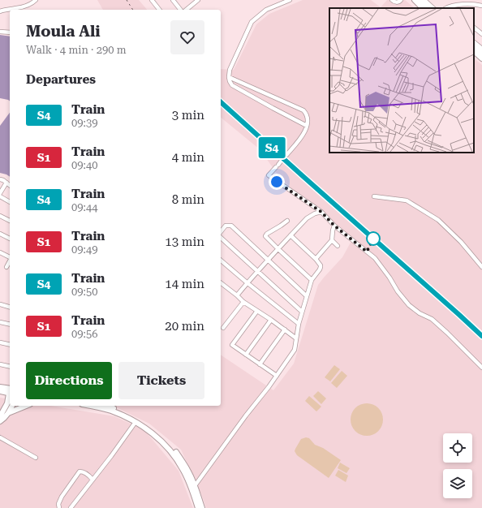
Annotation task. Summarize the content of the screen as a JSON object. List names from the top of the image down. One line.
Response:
{"page":{"on_map":"S4","heading":[["Moula Ali","Walk · 4 min · 290 m"],"Departures"],"list":[{"mark":"S4","name":"Train","note":"09:39","value":"3 min"},{"mark":"S1","name":"Train","note":"09:40","value":"4 min"},{"mark":"S4","name":"Train","note":"09:44","value":"8 min"},{"mark":"S1","name":"Train","note":"09:49","value":"13 min"},{"mark":"S4","name":"Train","note":"09:50","value":"14 min"},{"mark":"S1","name":"Train","note":"09:56","value":"20 min"}],"buttons":["Directions","Tickets"]}}
